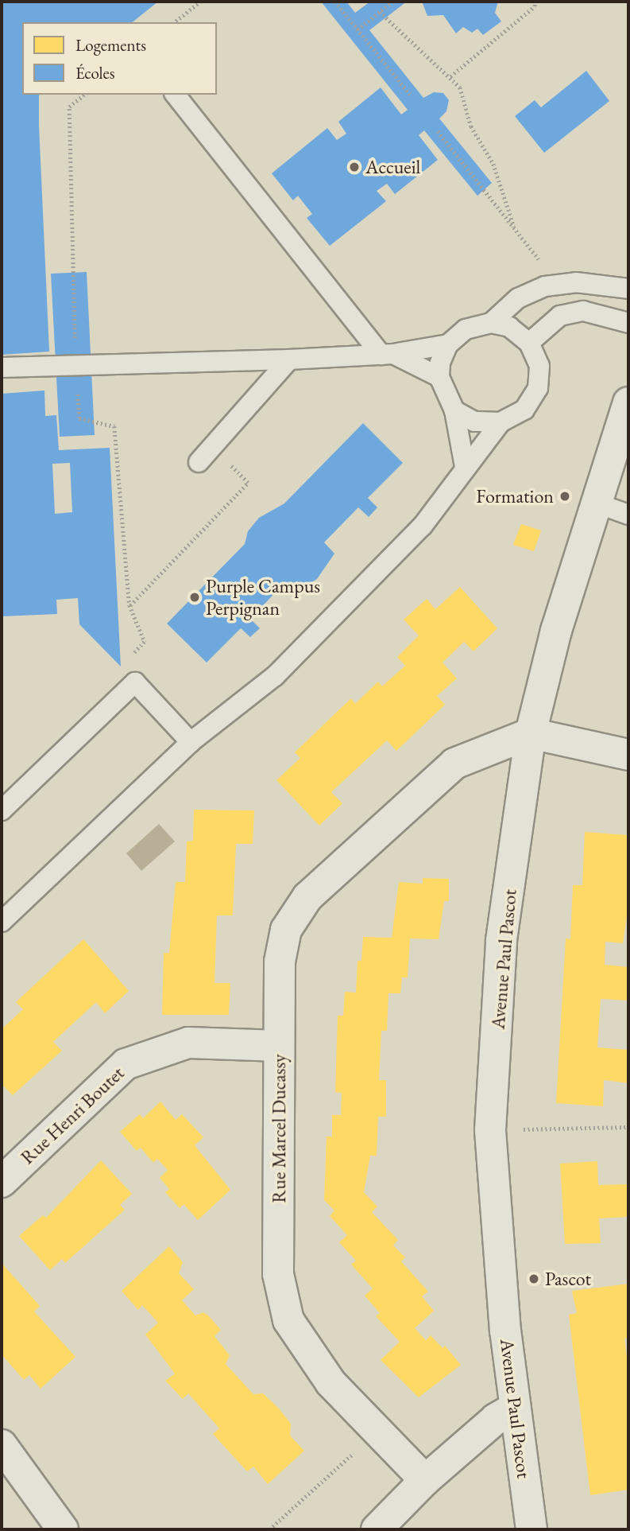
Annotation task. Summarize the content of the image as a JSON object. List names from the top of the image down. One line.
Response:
{"streets":{"street":["Avenue Paul Pascot","Rue Henri Boutet","Rue Marcel Ducassy"]},"crossings":[["Avenue Paul Pascot","Rue Marcel Ducassy"],["Rue Henri Boutet","Rue Marcel Ducassy"]],"places":["Accueil","Formation","Purple Campus Perpignan","Pascot"],"legend":["Logements","Écoles"]}
